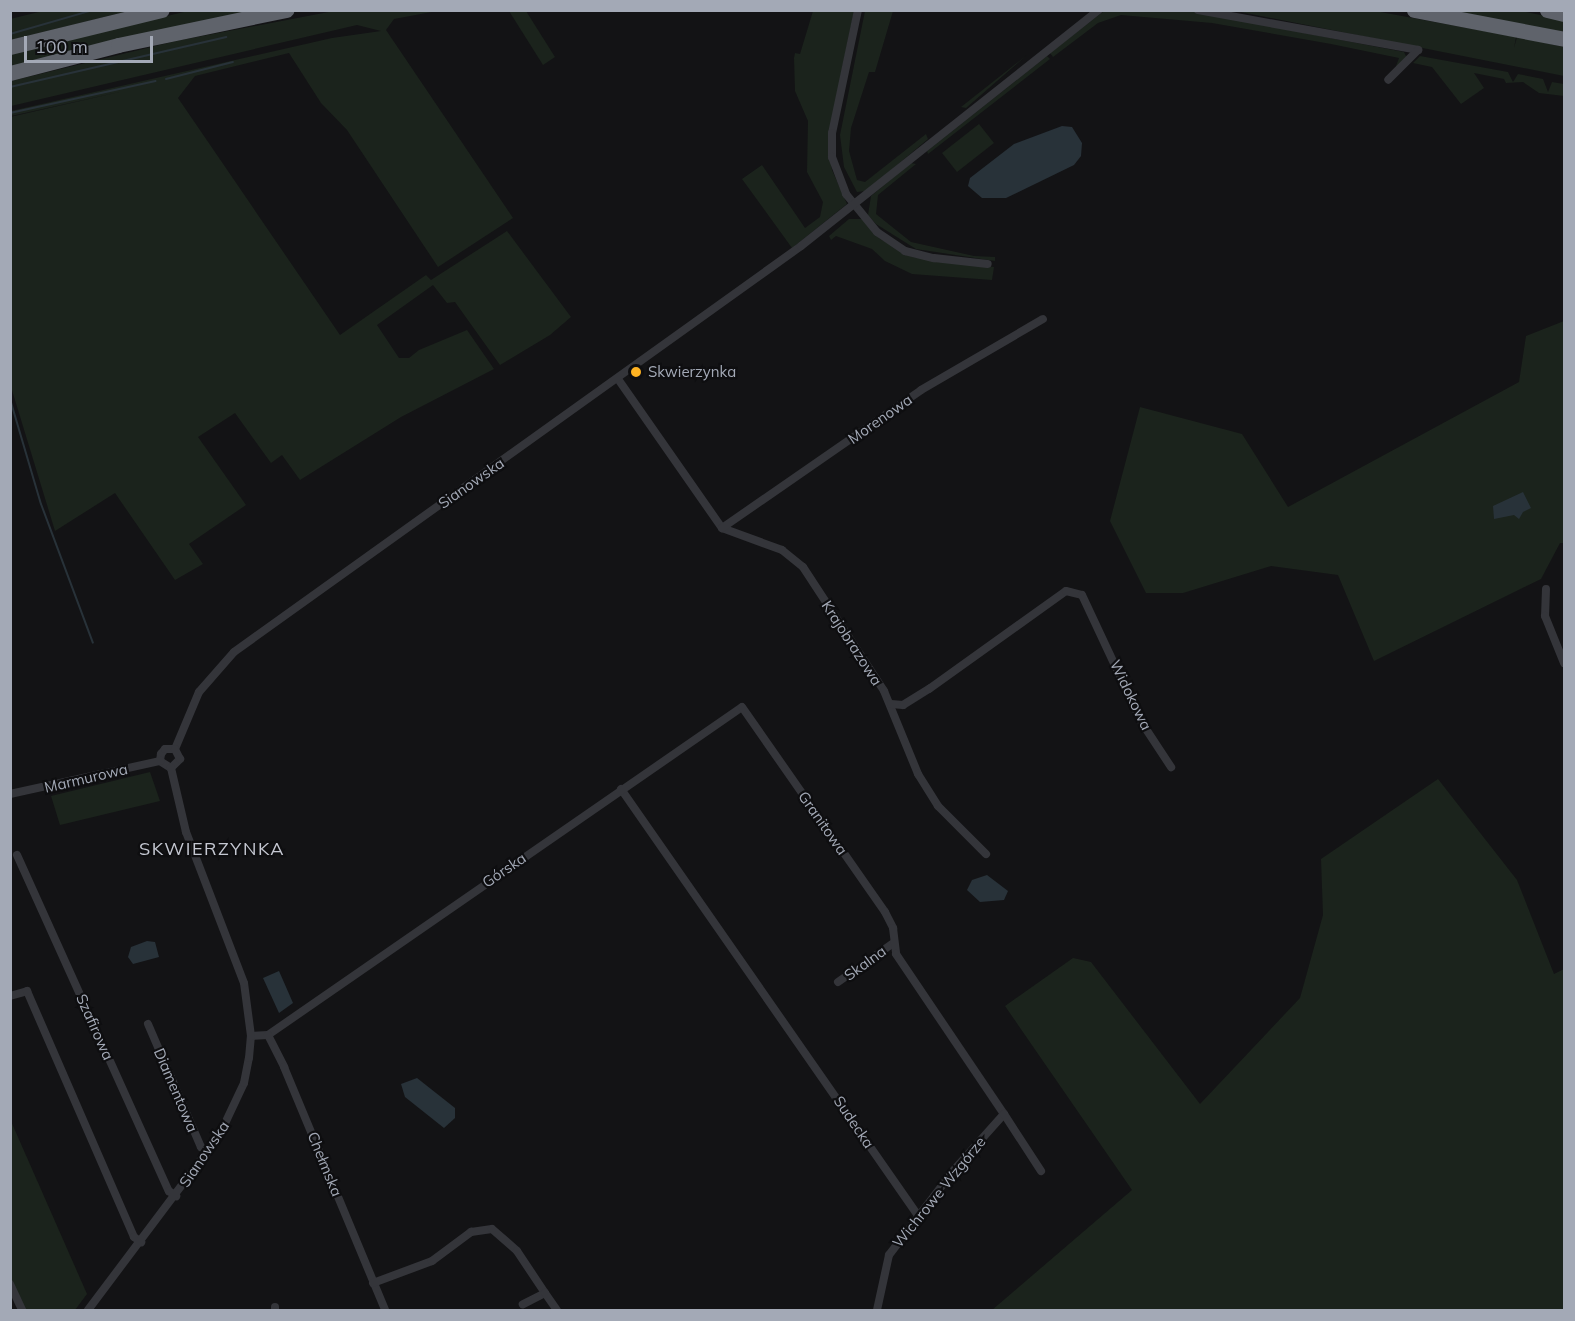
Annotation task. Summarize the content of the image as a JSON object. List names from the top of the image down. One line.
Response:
{"streets":{"street":["Morenowa","Sianowska","Krajobrazowa","Widokowa","Marmurowa","Granitowa","Górska","Skalna","Szafirowa","Diamentowa","Sudecka","Chełmska","Wichrowe Wzgórze"]},"crossings":[["Morenowa","Krajobrazowa"],["Sianowska","Marmurowa"],["Sianowska","Szafirowa"],["Sianowska","Diamentowa"],["Krajobrazowa","Widokowa"],["Granitowa","Górska"],["Granitowa","Skalna"],["Górska","Sudecka"],["Górska","Chełmska"],["Sudecka","Wichrowe Wzgórze"]],"districts":["SKWIERZYNKA"],"places":["Skwierzynka"],"scale_bar":"100 m"}
